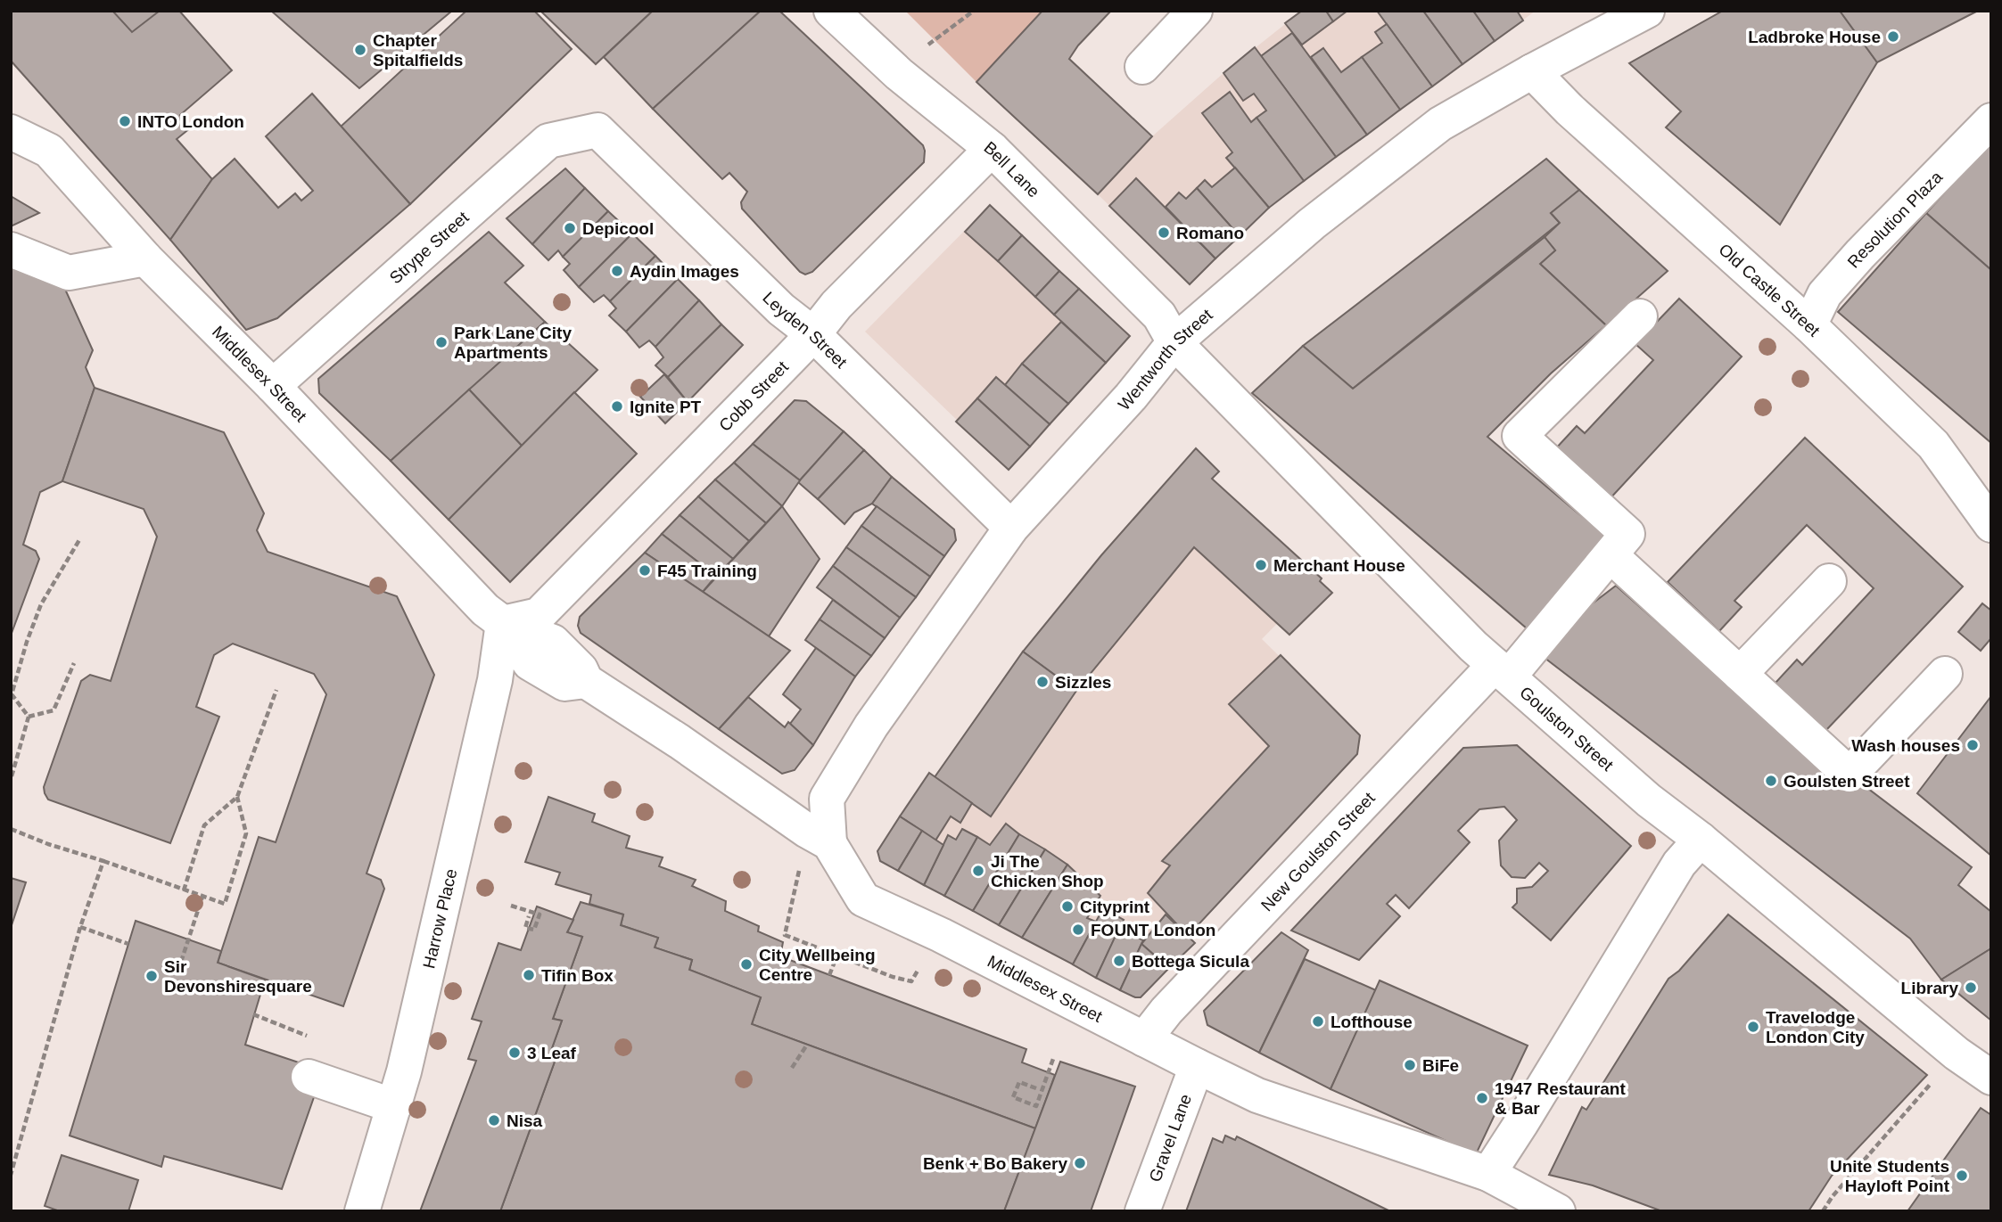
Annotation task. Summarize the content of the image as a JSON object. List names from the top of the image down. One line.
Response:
{"streets":{"street":["Bell Lane","Resolution Plaza","Strype Street","Old Castle Street","Leyden Street","Wentworth Street","Middlesex Street","Cobb Street","Goulston Street","New Goulston Street","Harrow Place","Gravel Lane"]},"crossings":[["Bell Lane","Wentworth Street"],["Bell Lane","Cobb Street"],["Bell Lane","Goulston Street"],["Resolution Plaza","Old Castle Street"],["Strype Street","Leyden Street"],["Strype Street","Middlesex Street"],["Old Castle Street","Wentworth Street"],["Leyden Street","Wentworth Street"],["Leyden Street","Cobb Street"],["Wentworth Street","Middlesex Street"],["Wentworth Street","Goulston Street"],["Middlesex Street","Cobb Street"],["Middlesex Street","New Goulston Street"],["Middlesex Street","Harrow Place"],["Middlesex Street","Gravel Lane"],["Cobb Street","Harrow Place"],["Goulston Street","New Goulston Street"]],"places":["Ladbroke House","Chapter Spitalfields","INTO London","Depicool","Romano","Aydin Images","Park Lane City Apartments","Ignite PT","Merchant House","F45 Training","Sizzles","Wash houses","Goulsten Street","Ji The Chicken Shop","Cityprint","FOUNT London","Bottega Sicula","City Wellbeing Centre","Tifin Box","Sir Devonshiresquare","Library","Lofthouse","Travelodge London City","3 Leaf","BiFe","1947 Restaurant & Bar","Nisa","Benk + Bo Bakery","Unite Students Hayloft Point"]}
